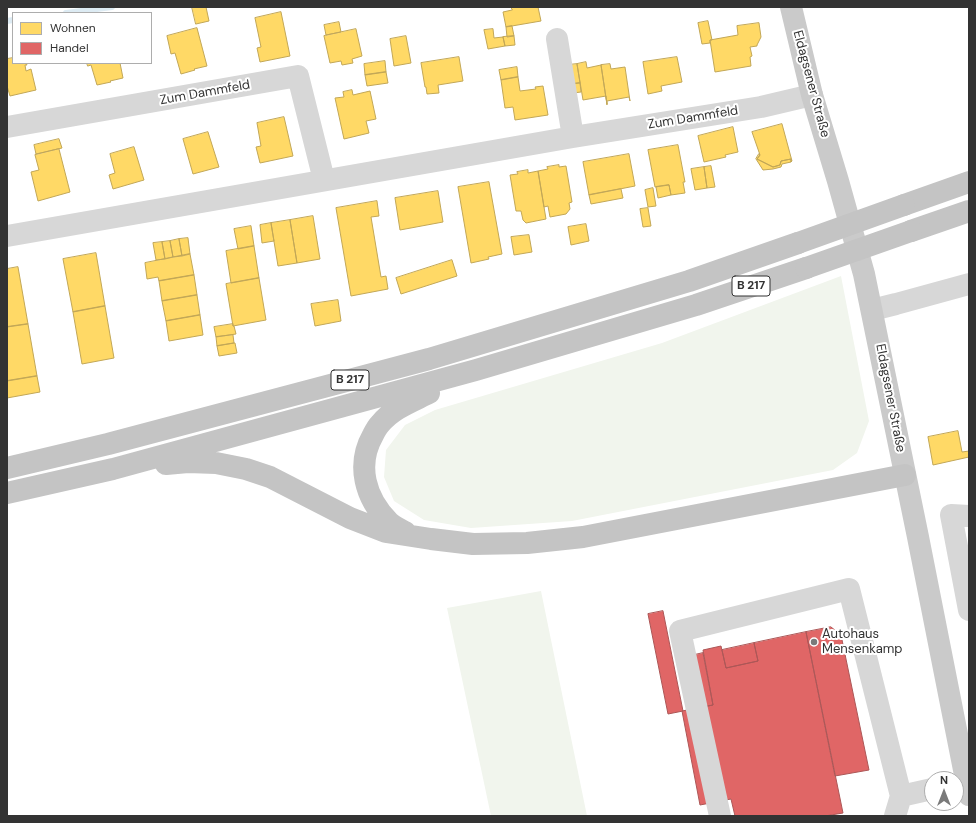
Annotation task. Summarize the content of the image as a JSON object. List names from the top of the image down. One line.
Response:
{"streets":{"highway":["B 217"],"main road":["Eldagsener Straße"],"street":["Zum Dammfeld"]},"crossings":[["Eldagsener Straße","Zum Dammfeld"]],"places":["Autohaus Mensenkamp"],"legend":["Wohnen","Handel"],"north":"top"}
